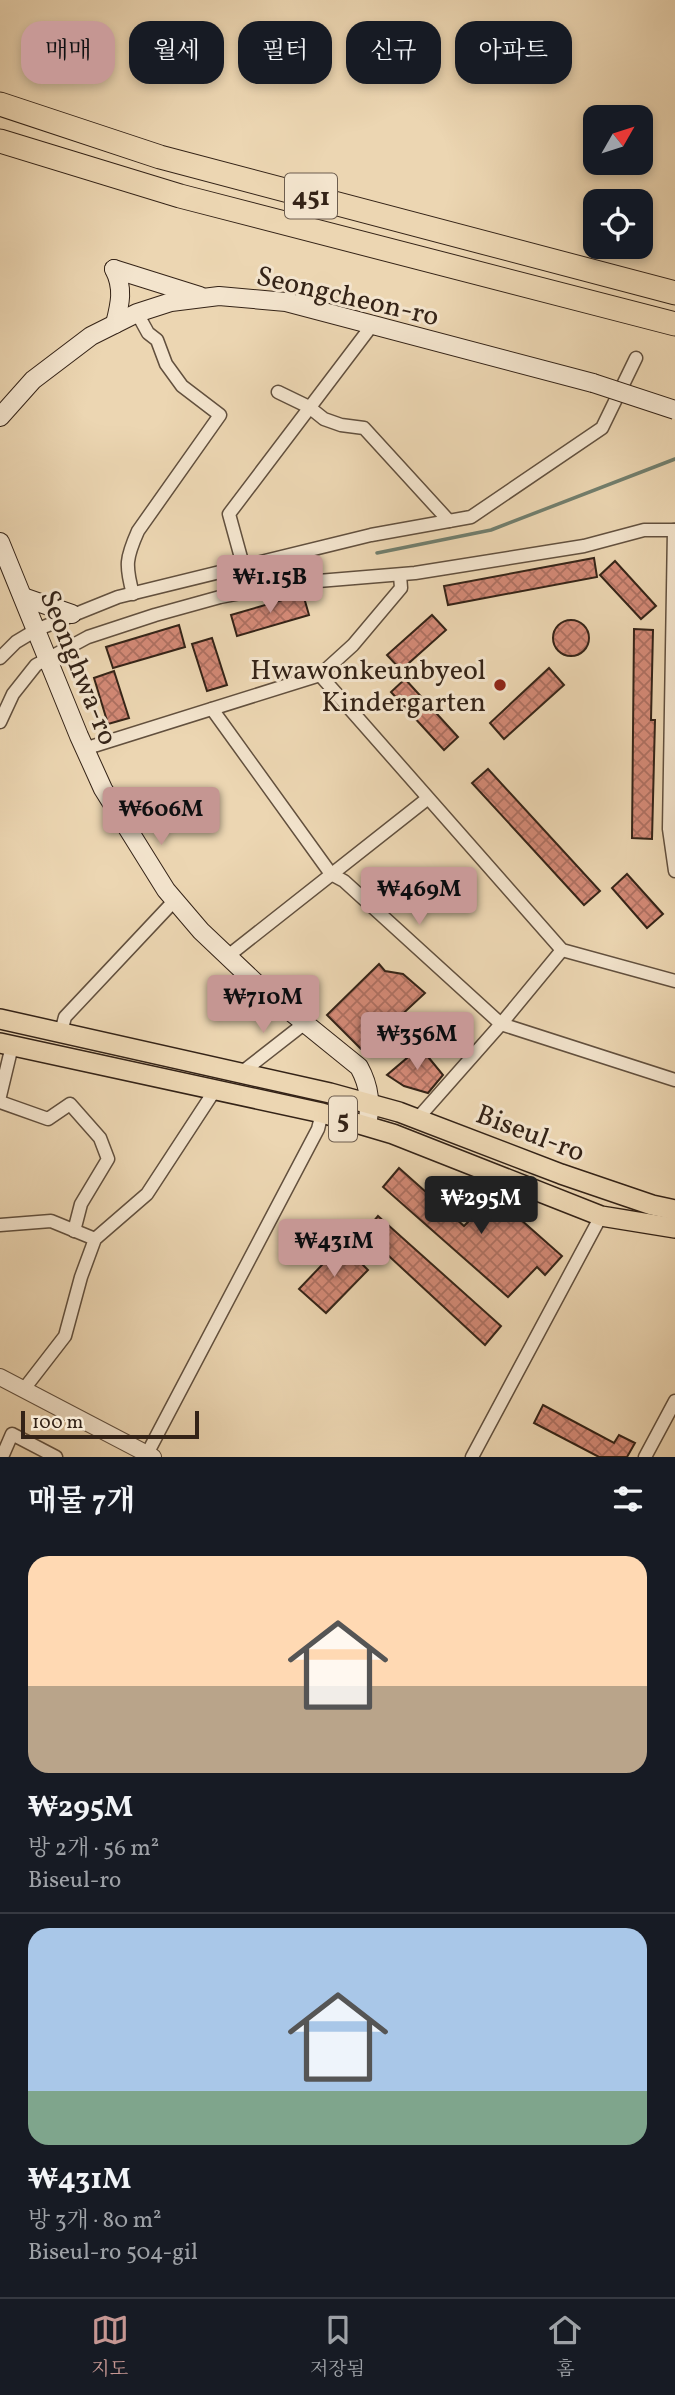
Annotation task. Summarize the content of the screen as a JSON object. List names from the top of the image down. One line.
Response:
{"streets":{"highway":["451"],"main road":["Seongcheon-ro","Seonghwa-ro","5","Biseul-ro"]},"crossings":[["Seonghwa-ro","Biseul-ro"]],"places":["Hwawonkeunbyeol Kindergarten"],"scale_bar":"100 m","north":"top right","page":{"chip":["매매","월세","필터","신규","아파트"],"price":["₩1.15B","₩606M","₩469M","₩710M","₩356M","₩295M","₩431M"],"scale":"100 m","heading":"매물 7개","list":[{"name":"₩295M","note":"방 2개 · 56 m² · Biseul-ro"},{"name":"₩431M","note":"방 3개 · 80 m² · Biseul-ro 504-gil"}],"tabs":["지도","저장됨","홈"]}}
